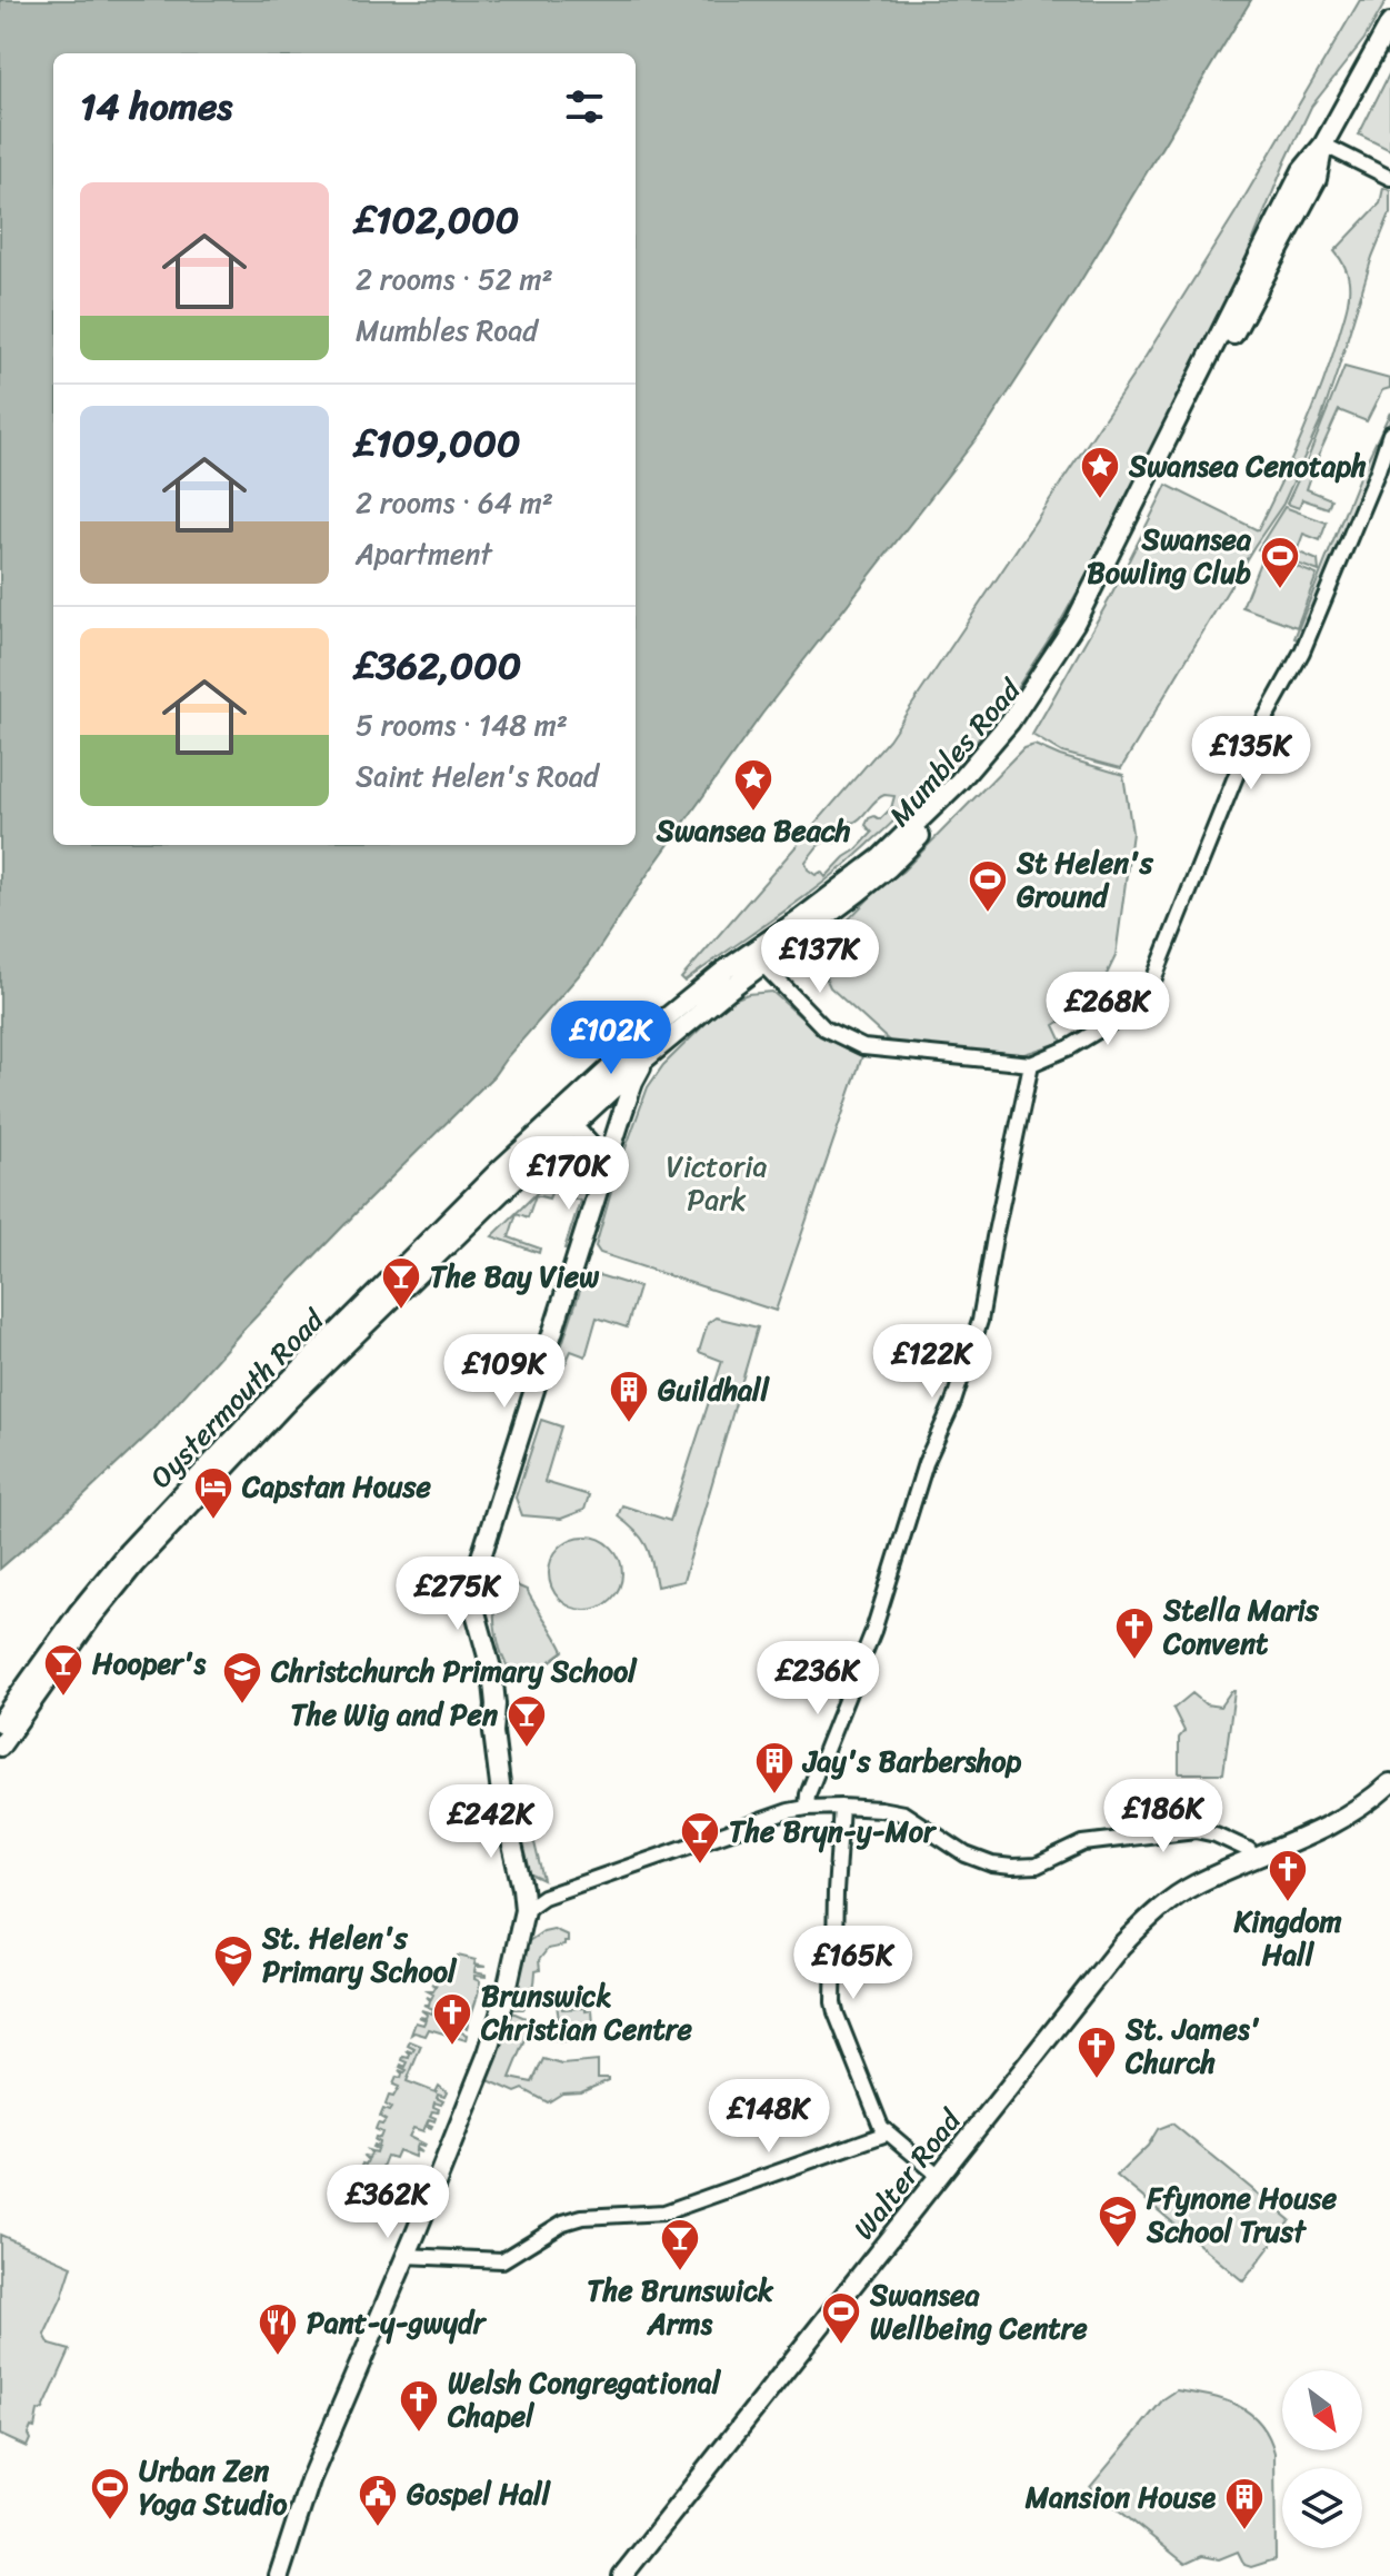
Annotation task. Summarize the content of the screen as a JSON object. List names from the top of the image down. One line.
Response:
{"streets":{"main road":["Mumbles Road","Oystermouth Road","Walter Road"]},"crossings":[["Mumbles Road","Oystermouth Road"]],"parks":["Victoria Park"],"places":{"place":["Swansea Cenotaph","Swansea Beach"],"sports":["Swansea Bowling Club","St Helen's Ground","Swansea Wellbeing Centre","Urban Zen Yoga Studio"],"bar":["The Bay View","Hooper's","The Wig and Pen","The Bryn-y-Mor","The Brunswick Arms"],"building":["Guildhall","Jay's Barbershop","Mansion House"],"hotel":["Capstan House"],"church":["Stella Maris Convent","Kingdom Hall","Brunswick Christian Centre","St. James' Church","Welsh Congregational Chapel"],"school or university":["Christchurch Primary School","St. Helen's Primary School","Ffynone House School Trust"],"restaurant":["Pant-y-gwydr"],"public building":["Gospel Hall"]},"north":"bottom right","page":{"heading":"14 homes","list":[{"name":"£102,000","note":"2 rooms · 52 m² · Mumbles Road"},{"name":"£109,000","note":"2 rooms · 64 m² · Apartment"},{"name":"£362,000","note":"5 rooms · 148 m² · Saint Helen's Road"}],"price":["£135K","£137K","£268K","£102K","£170K","£122K","£109K","£275K","£236K","£186K","£242K","£165K","£148K","£362K"]}}
